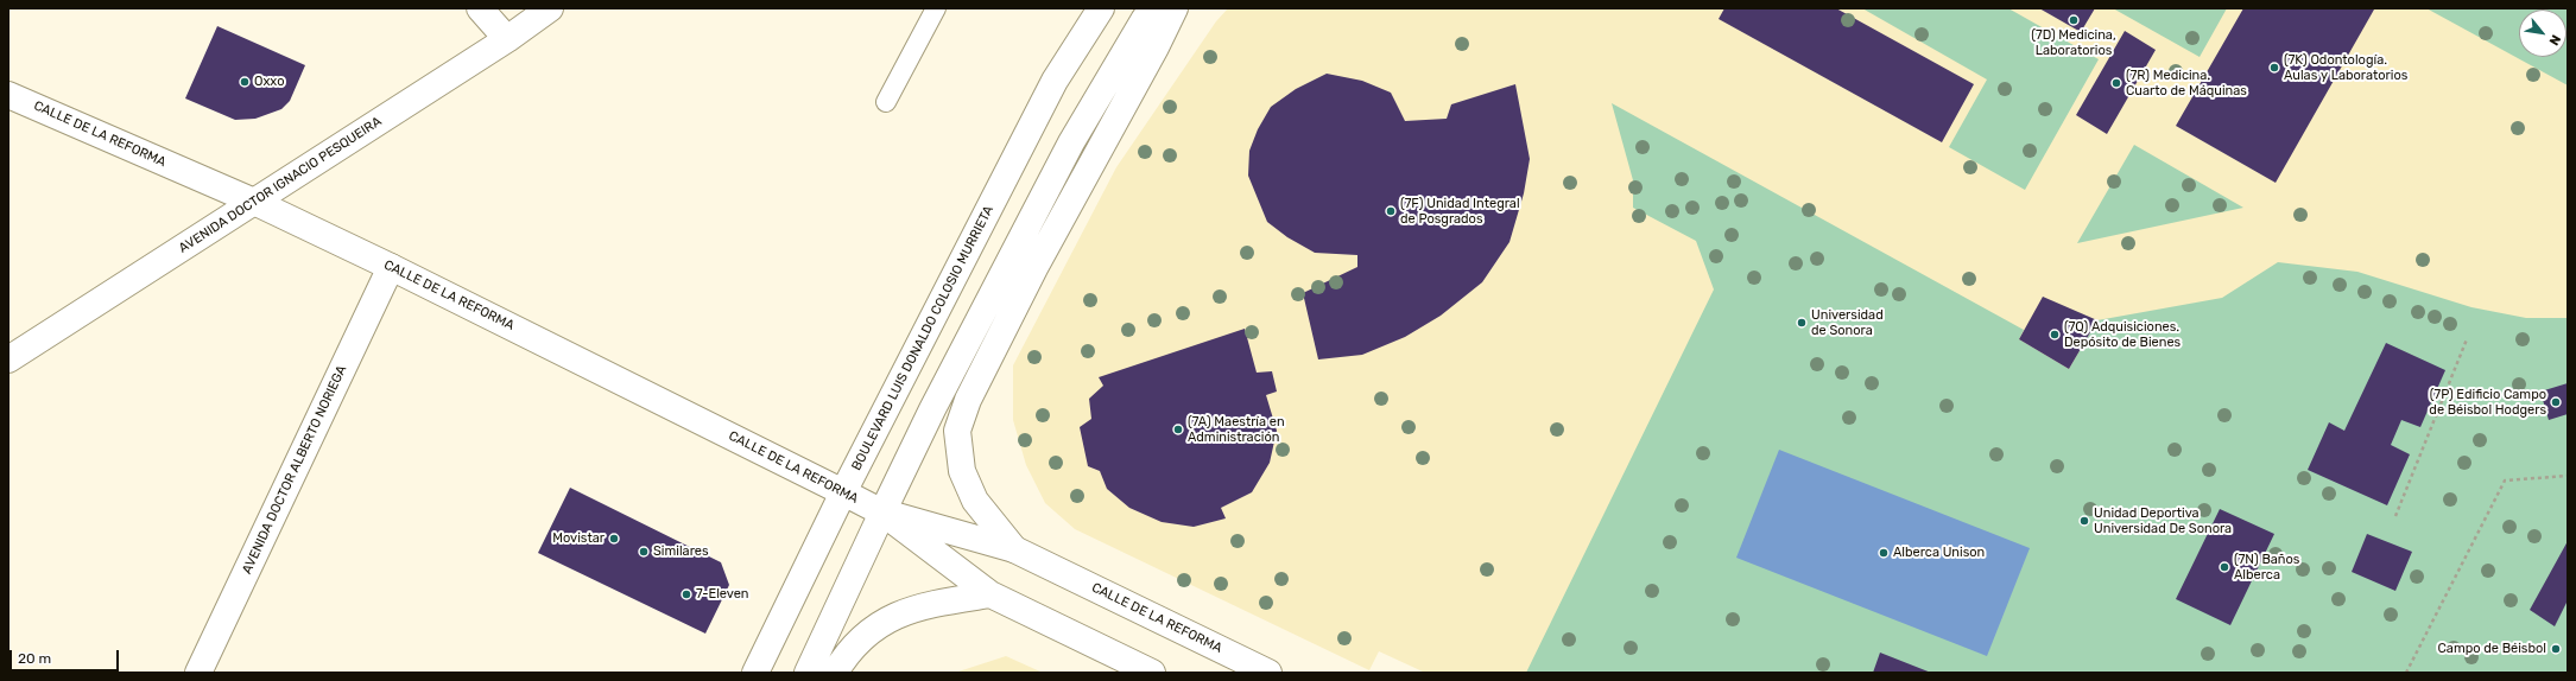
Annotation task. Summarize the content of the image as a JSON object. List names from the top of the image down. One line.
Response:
{"streets":{"main road":["CALLE DE LA REFORMA","AVENIDA DOCTOR IGNACIO PESQUEIRA","BOULEVARD LUIS DONALDO COLOSIO MURRIETA","AVENIDA DOCTOR ALBERTO NORIEGA"]},"crossings":[["CALLE DE LA REFORMA","AVENIDA DOCTOR IGNACIO PESQUEIRA"],["CALLE DE LA REFORMA","BOULEVARD LUIS DONALDO COLOSIO MURRIETA"],["CALLE DE LA REFORMA","AVENIDA DOCTOR ALBERTO NORIEGA"]],"places":["(7D) Medicina, Laboratorios","(7K) Odontología. Aulas y Laboratorios","Oxxo","(7R) Medicina. Cuarto de Máquinas","(7F) Unidad Integral de Posgrados","Universidad de Sonora","(7Q) Adquisiciones. Depósito de Bienes","(7P) Edificio Campo de Béisbol Hodgers","(7A) Maestría en Administración","Unidad Deportiva Universidad De Sonora","Movistar","Similares","Alberca Unison","(7N) Baños Alberca","7-Eleven","Campo de Béisbol"],"scale_bar":"20 m","north":"bottom right"}
